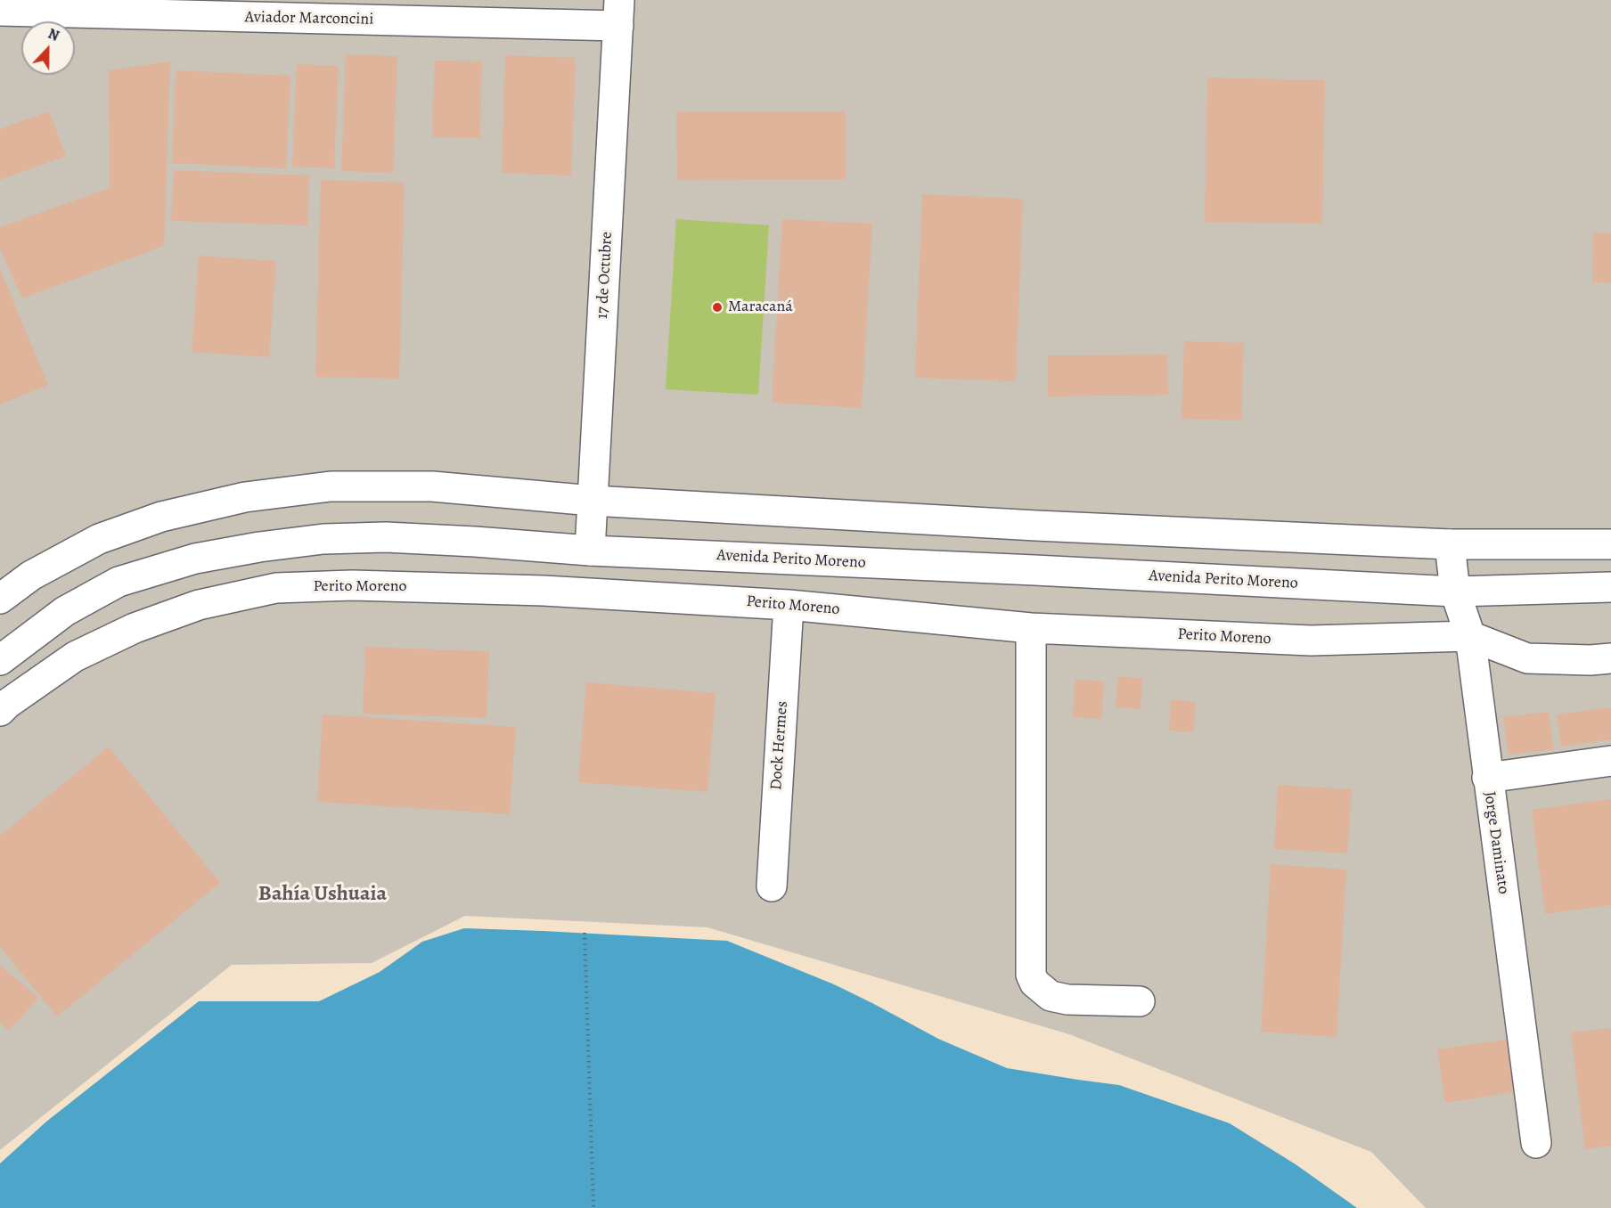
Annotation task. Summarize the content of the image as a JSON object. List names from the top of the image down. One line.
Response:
{"streets":{"street":["Aviador Marconcini","17 de Octubre","Avenida Perito Moreno","Perito Moreno","Dock Hermes","Jorge Daminato"]},"crossings":[["Aviador Marconcini","17 de Octubre"],["17 de Octubre","Avenida Perito Moreno"],["Avenida Perito Moreno","Jorge Daminato"],["Perito Moreno","Dock Hermes"],["Perito Moreno","Jorge Daminato"]],"districts":["Bahía Ushuaia"],"places":["Maracaná"],"north":"top"}
